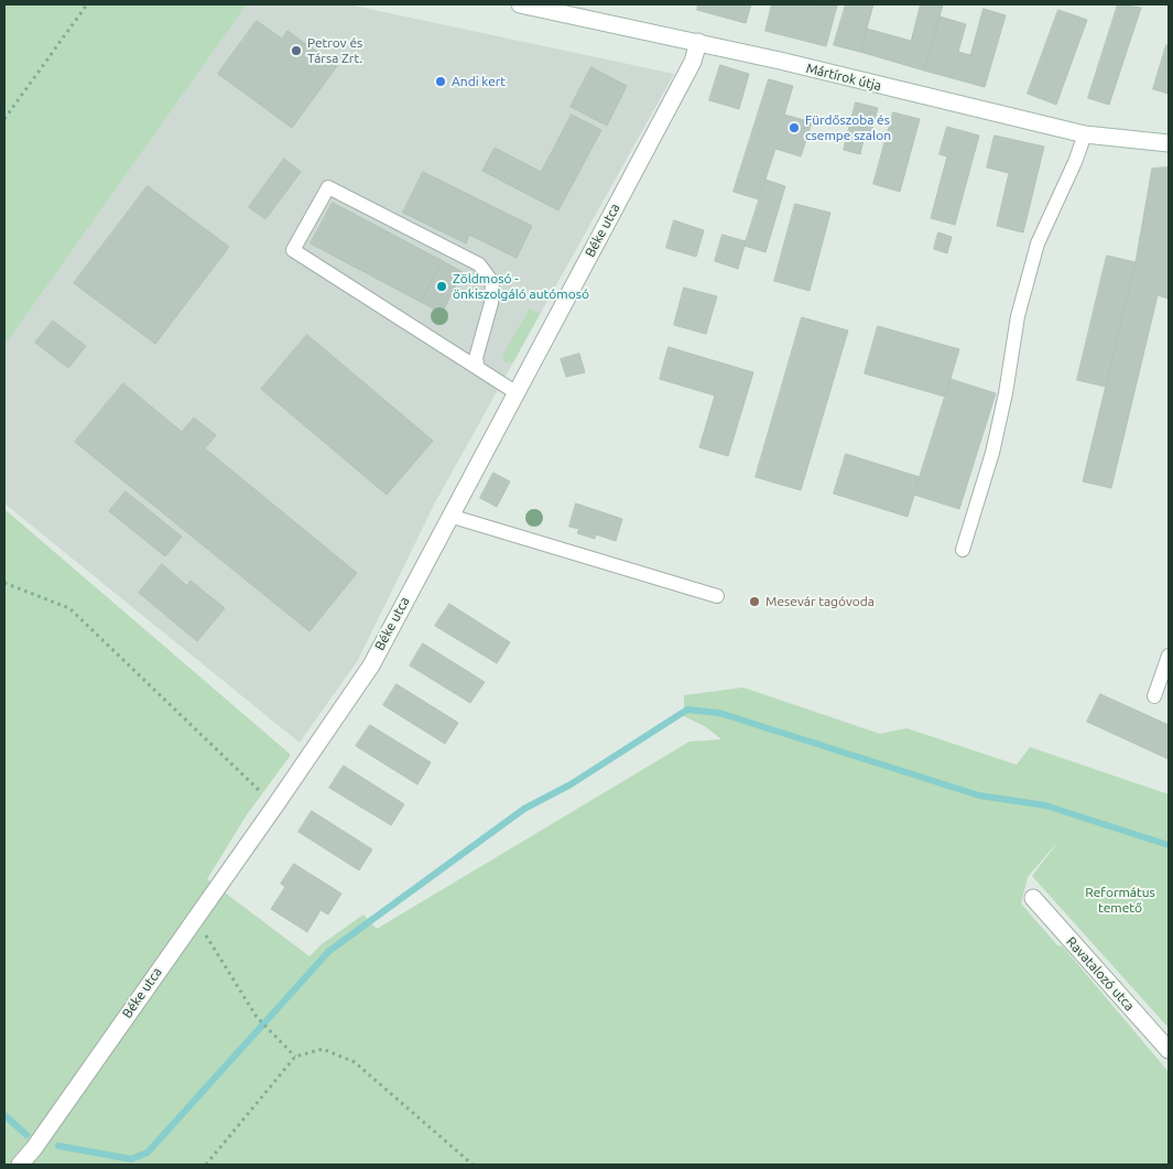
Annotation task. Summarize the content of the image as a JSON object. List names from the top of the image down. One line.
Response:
{"streets":{"street":["Mártírok útja","Béke utca","Ravatalozó utca"]},"crossings":[["Mártírok útja","Béke utca"]],"parks":["Református temető"],"places":["Petrov és Társa Zrt.","Andi kert","Fürdőszoba és csempe szalon","Zöldmosó - önkiszolgáló autómosó","Mesevár tagóvoda"]}
